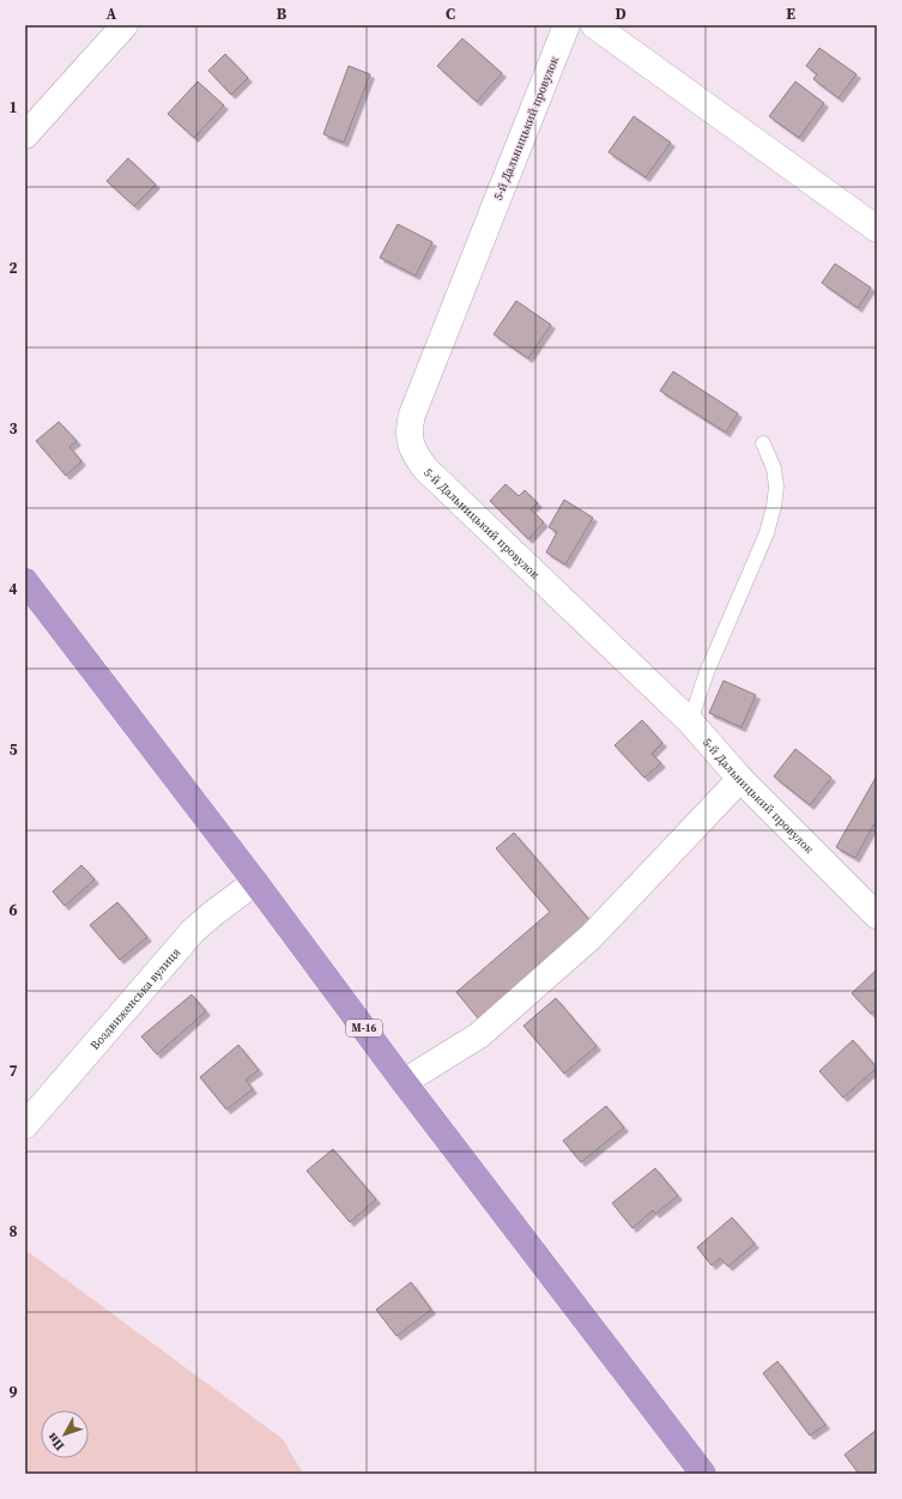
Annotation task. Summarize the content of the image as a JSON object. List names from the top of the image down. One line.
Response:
{"streets":{"highway":["М-16"],"street":["5-й Дальницький провулок","Воздвиженська вулиця"]},"crossings":[["Воздвиженська вулиця","М-16"]],"north":"bottom left","grid":{"columns":["A","B","C","D","E"],"rows":["1","2","3","4","5","6","7","8","9"]}}
